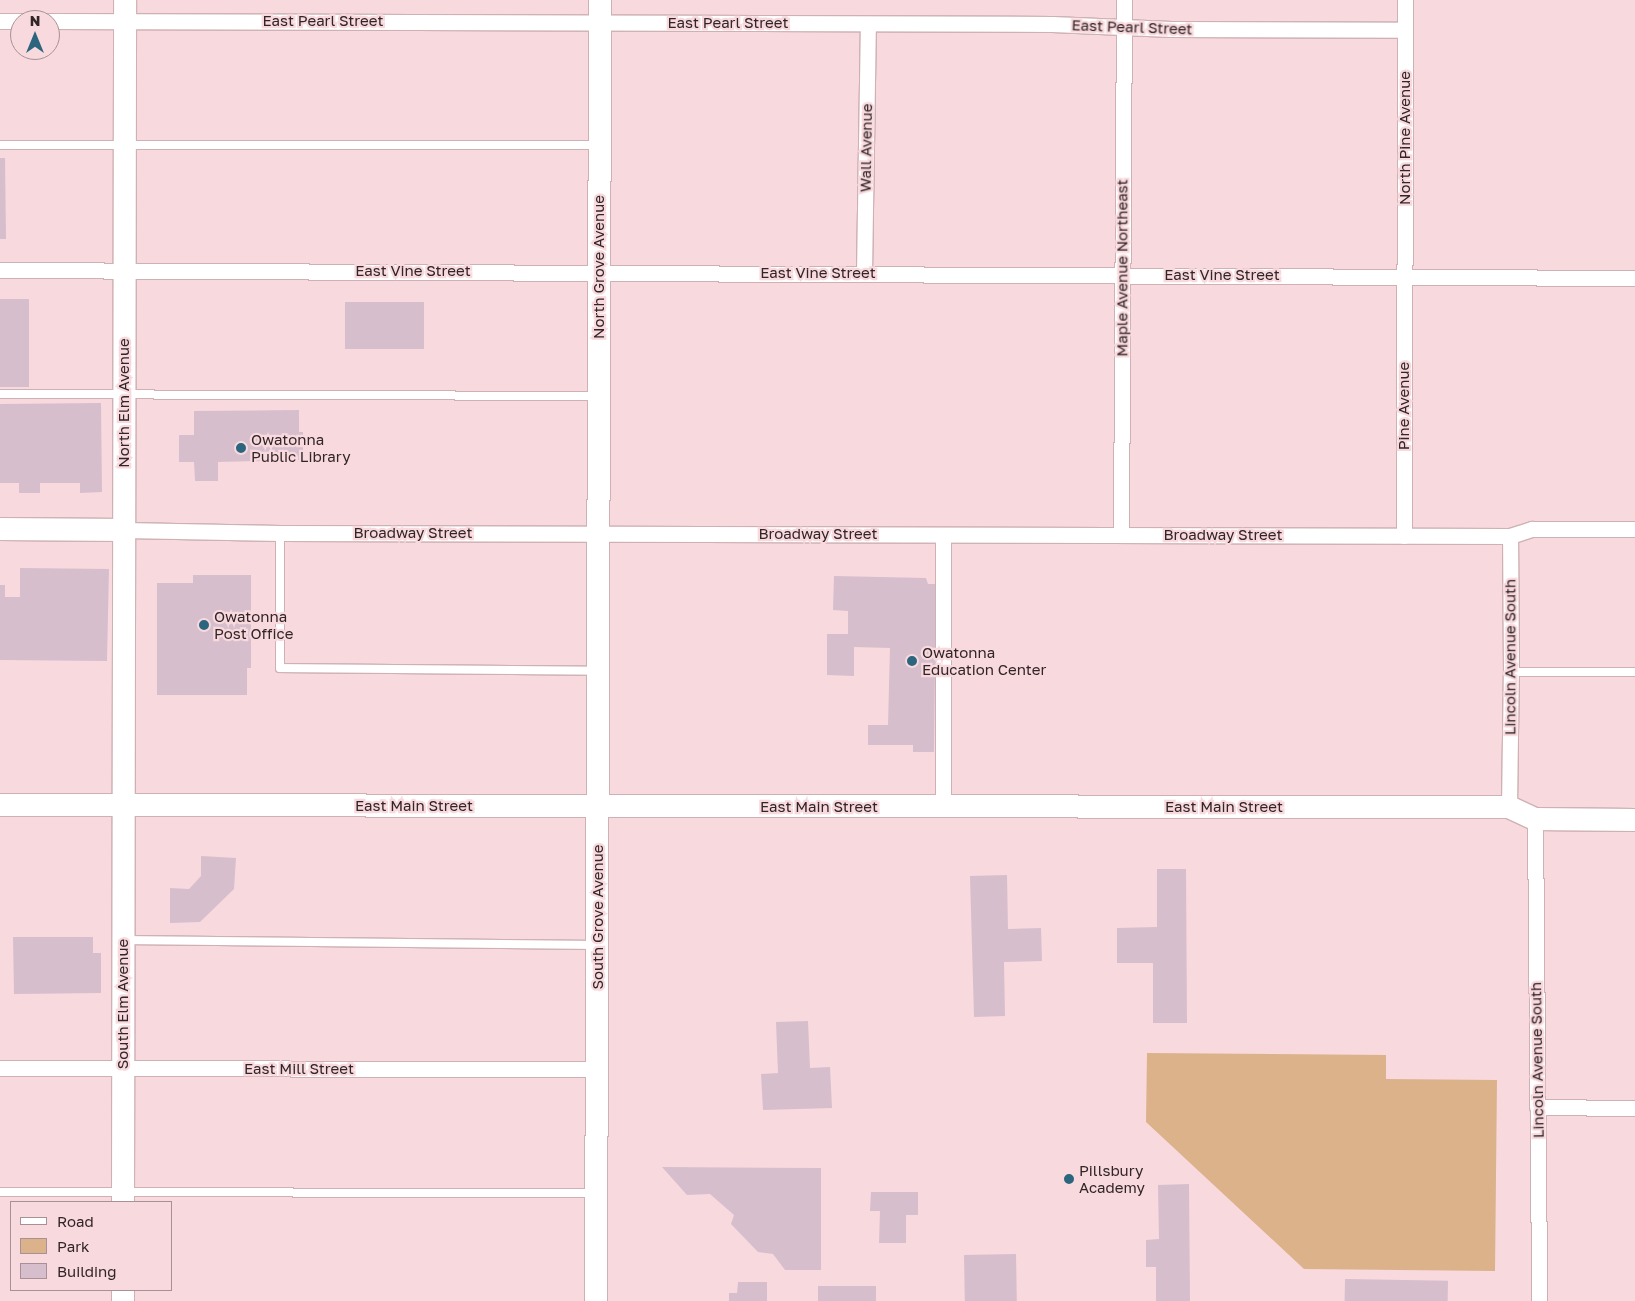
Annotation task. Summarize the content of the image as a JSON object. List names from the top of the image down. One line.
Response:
{"streets":{"street":["East Pearl Street","North Pine Avenue","Wall Avenue","North Grove Avenue","Maple Avenue Northeast","East Vine Street","North Elm Avenue","Pine Avenue","Broadway Street","Lincoln Avenue South","East Main Street","South Grove Avenue","South Elm Avenue","East Mill Street"]},"crossings":[["East Pearl Street","North Pine Avenue"],["East Pearl Street","Wall Avenue"],["East Pearl Street","North Grove Avenue"],["East Pearl Street","Maple Avenue Northeast"],["East Pearl Street","North Elm Avenue"],["North Pine Avenue","East Vine Street"],["North Pine Avenue","Pine Avenue"],["Wall Avenue","East Vine Street"],["North Grove Avenue","East Vine Street"],["North Grove Avenue","Broadway Street"],["North Grove Avenue","South Grove Avenue"],["Maple Avenue Northeast","East Vine Street"],["Maple Avenue Northeast","Broadway Street"],["East Vine Street","North Elm Avenue"],["East Vine Street","Pine Avenue"],["North Elm Avenue","Broadway Street"],["North Elm Avenue","East Main Street"],["North Elm Avenue","South Elm Avenue"],["Pine Avenue","Broadway Street"],["Broadway Street","Lincoln Avenue South"],["Broadway Street","South Grove Avenue"],["Lincoln Avenue South","East Main Street"],["East Main Street","South Grove Avenue"],["East Main Street","South Elm Avenue"],["South Grove Avenue","East Mill Street"],["South Elm Avenue","East Mill Street"]],"places":["Owatonna Public Library","Owatonna Post Office","Owatonna Education Center","Pillsbury Academy"],"legend":["Road","Park","Building"],"north":"top"}
